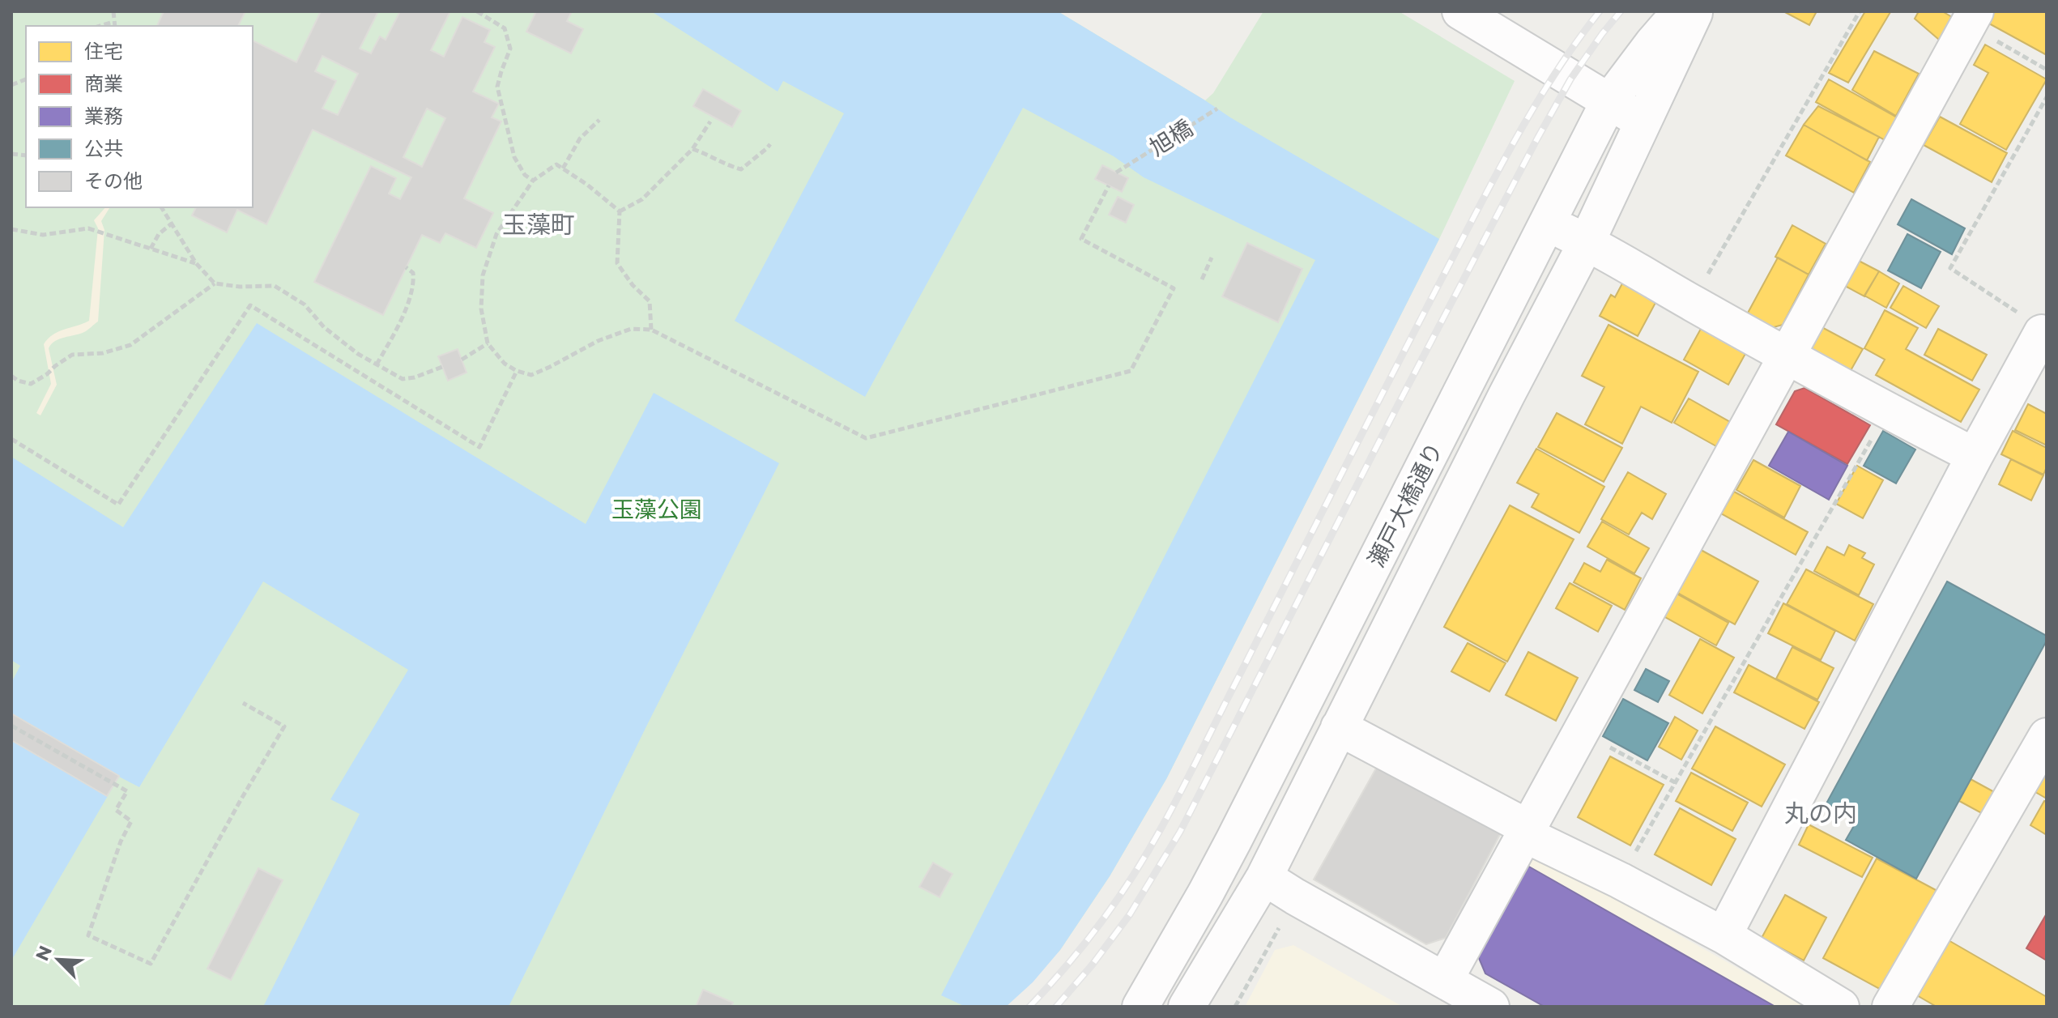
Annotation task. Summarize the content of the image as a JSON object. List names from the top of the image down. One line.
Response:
{"streets":{"street":["瀬戸大橋通り"],"path":["旭橋"]},"districts":["玉藻町","丸の内"],"parks":["玉藻公園"],"legend":["住宅","商業","業務","公共","その他"],"north":"top left"}
